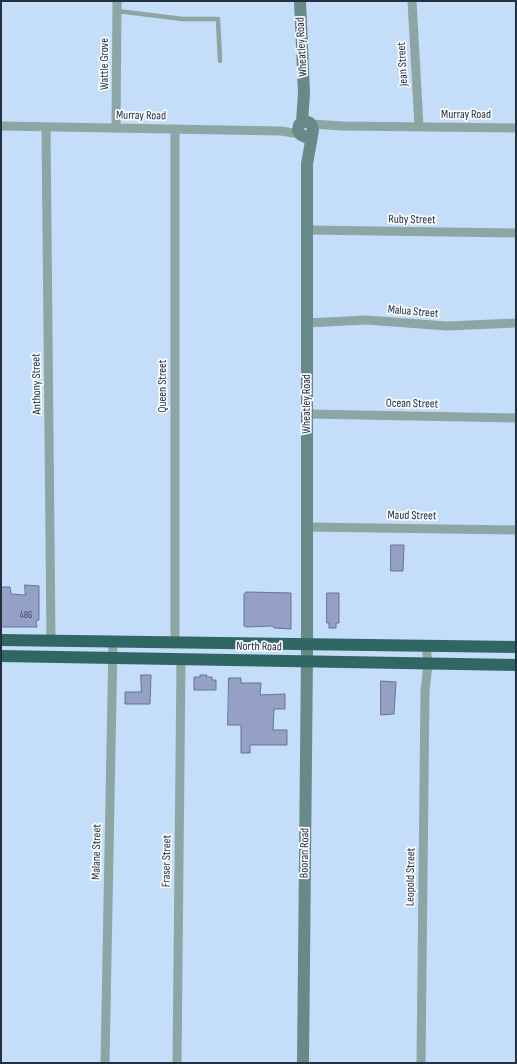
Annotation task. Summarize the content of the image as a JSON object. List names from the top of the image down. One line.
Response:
{"streets":{"highway":["North Road"],"street":["Wheatley Road","Wattle Grove","Jean Street","Murray Road","Ruby Street","Malua Street","Anthony Street","Queen Street","Ocean Street","Maud Street","Malane Street","Booran Road","Fraser Street","Leopold Street"]},"crossings":[["Wheatley Road","Murray Road"],["Wheatley Road","Ruby Street"],["Wheatley Road","Malua Street"],["Wheatley Road","Ocean Street"],["Wheatley Road","Maud Street"],["Wheatley Road","North Road"],["Wheatley Road","Booran Road"],["Wattle Grove","Murray Road"],["Jean Street","Murray Road"],["Murray Road","Anthony Street"],["Murray Road","Queen Street"],["Anthony Street","North Road"],["Queen Street","North Road"],["North Road","Malane Street"],["North Road","Booran Road"],["North Road","Fraser Street"],["North Road","Leopold Street"]],"house_numbers":["486"]}
